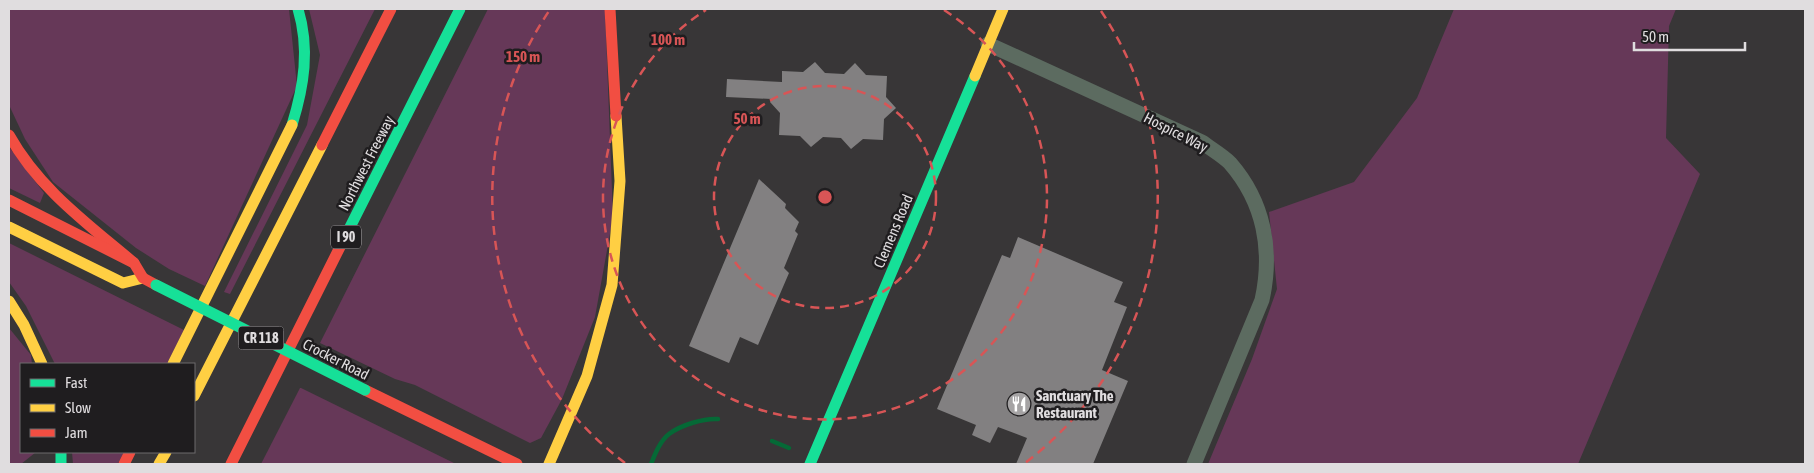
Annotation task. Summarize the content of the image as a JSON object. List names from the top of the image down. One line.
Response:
{"streets":{"main road":["Northwest Freeway","Clemens Road","I 90","CR 118","Crocker Road"],"street":["Hospice Way"]},"crossings":[["Hospice Way","Clemens Road"]],"places":{"restaurant":["Sanctuary The Restaurant"]},"legend":["Fast","Slow","Jam"],"scale_bar":"50 m","rings":["100 m","150 m","50 m"]}
